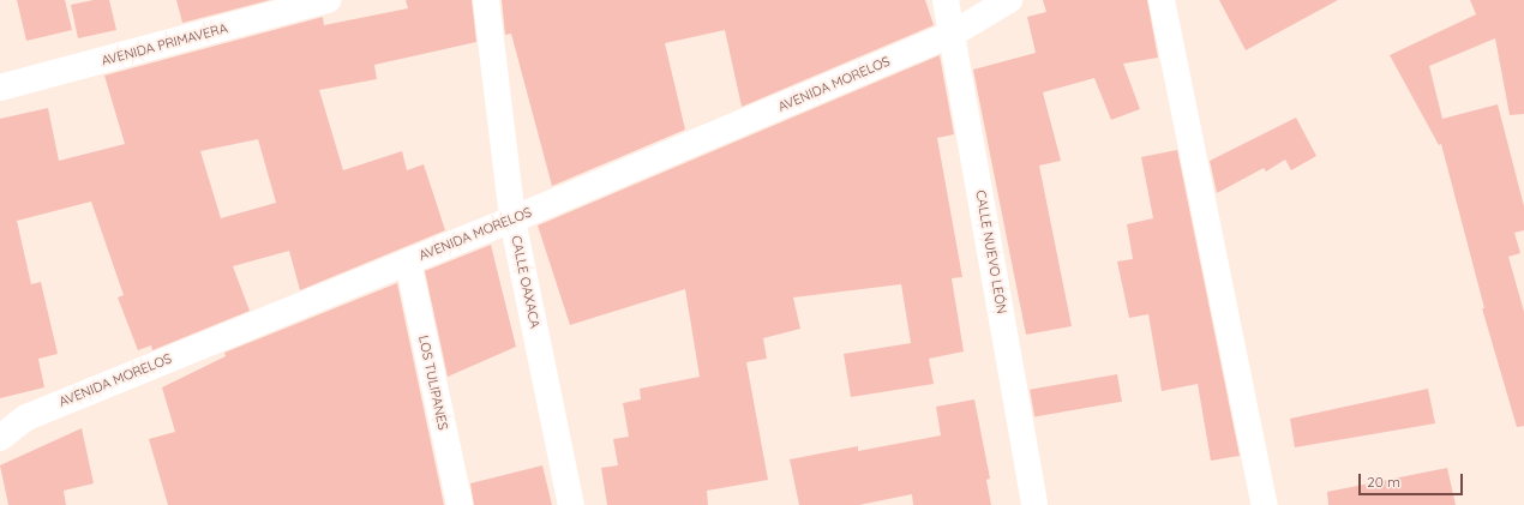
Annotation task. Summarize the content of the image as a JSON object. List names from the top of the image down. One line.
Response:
{"streets":{"street":["AVENIDA PRIMAVERA","AVENIDA MORELOS","CALLE NUEVO LEÓN","CALLE OAXACA","LOS TULIPANES"]},"crossings":[["AVENIDA MORELOS","CALLE NUEVO LEÓN"],["AVENIDA MORELOS","CALLE OAXACA"],["AVENIDA MORELOS","LOS TULIPANES"]],"scale_bar":"20 m"}
